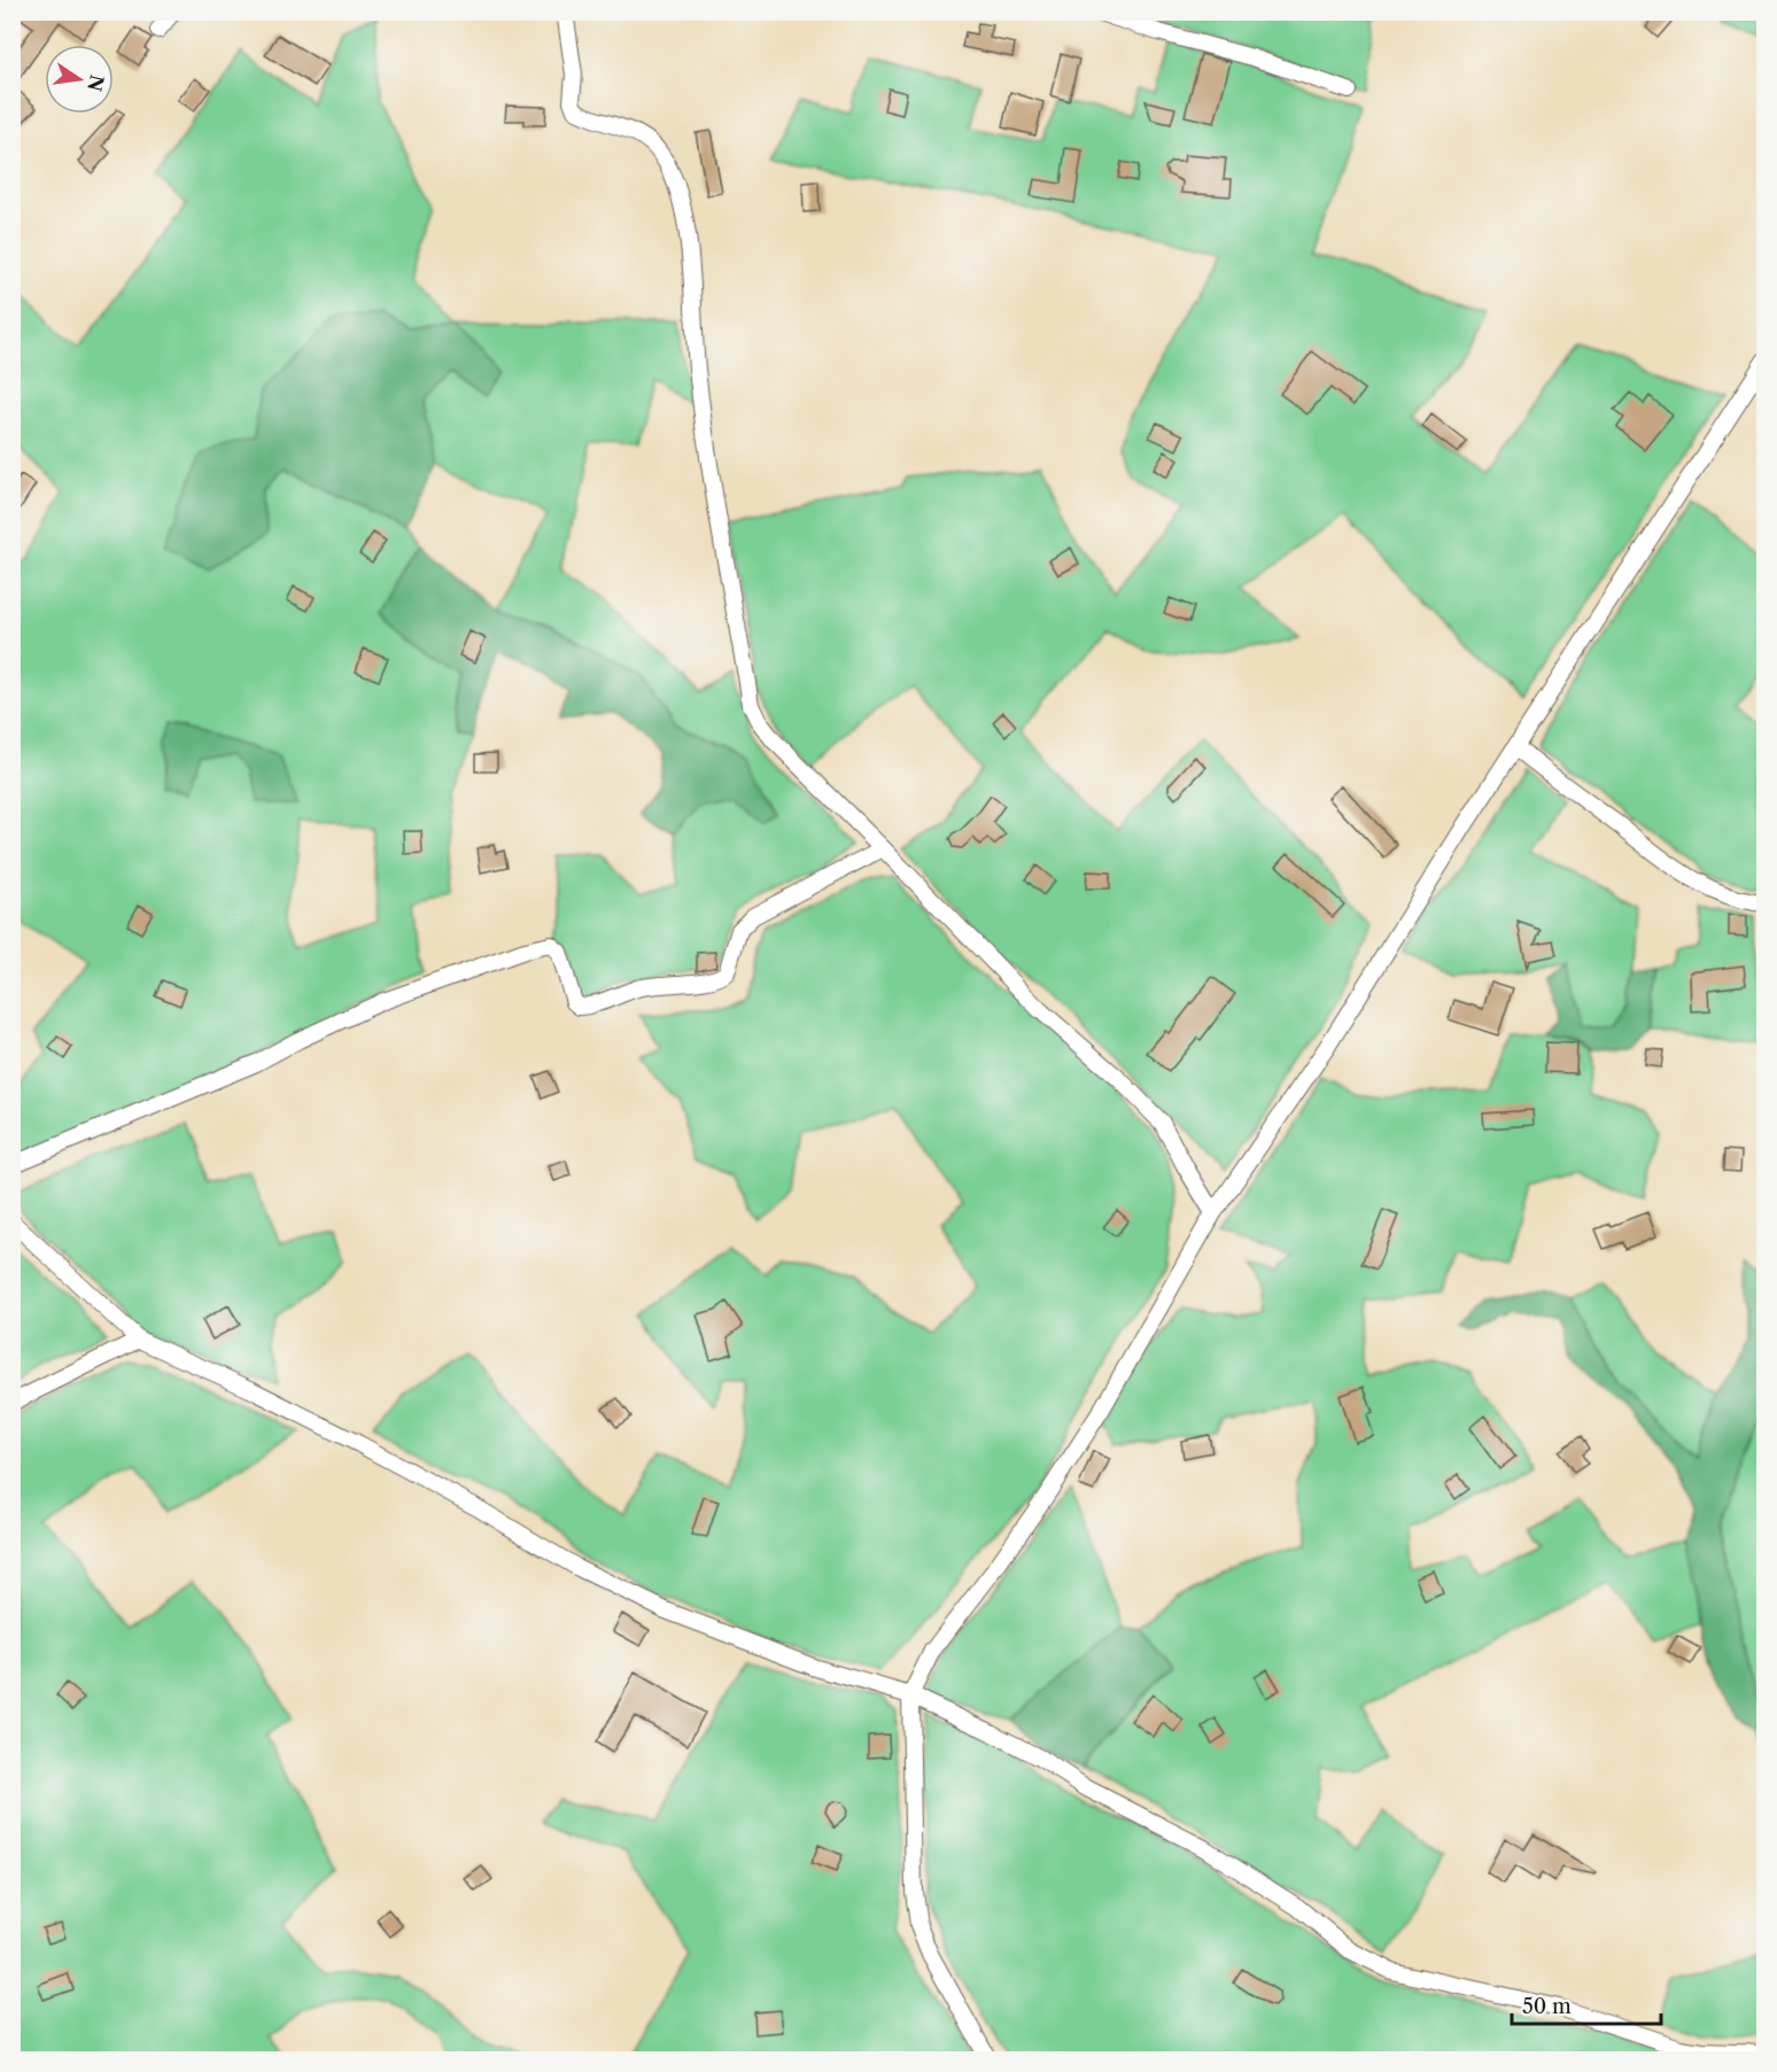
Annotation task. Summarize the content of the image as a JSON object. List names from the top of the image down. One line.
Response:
{"scale_bar":"50 m","north":"right"}
